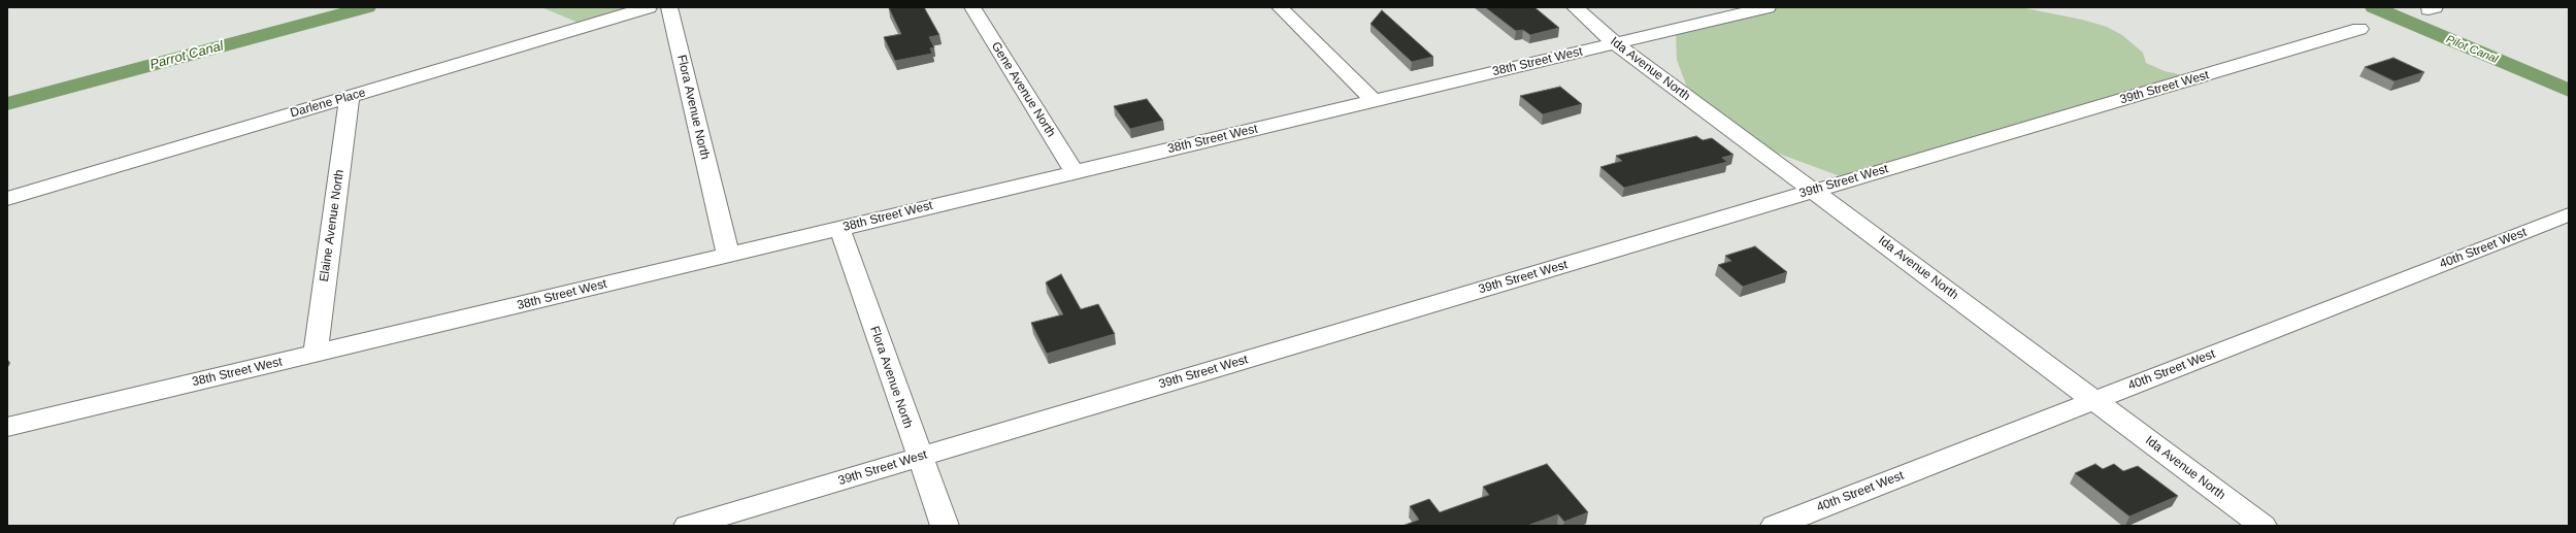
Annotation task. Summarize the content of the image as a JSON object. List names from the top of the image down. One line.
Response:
{"streets":{"street":["38th Street West","Ida Avenue North","39th Street West","Gene Avenue North","Darlene Place","Flora Avenue North","Elaine Avenue North","40th Street West"]},"crossings":[["38th Street West","Ida Avenue North"],["38th Street West","Gene Avenue North"],["38th Street West","Flora Avenue North"],["38th Street West","Elaine Avenue North"],["Ida Avenue North","39th Street West"],["Ida Avenue North","40th Street West"],["39th Street West","Flora Avenue North"],["Darlene Place","Elaine Avenue North"]],"water":["Pilot Canal","Parrot Canal"]}
